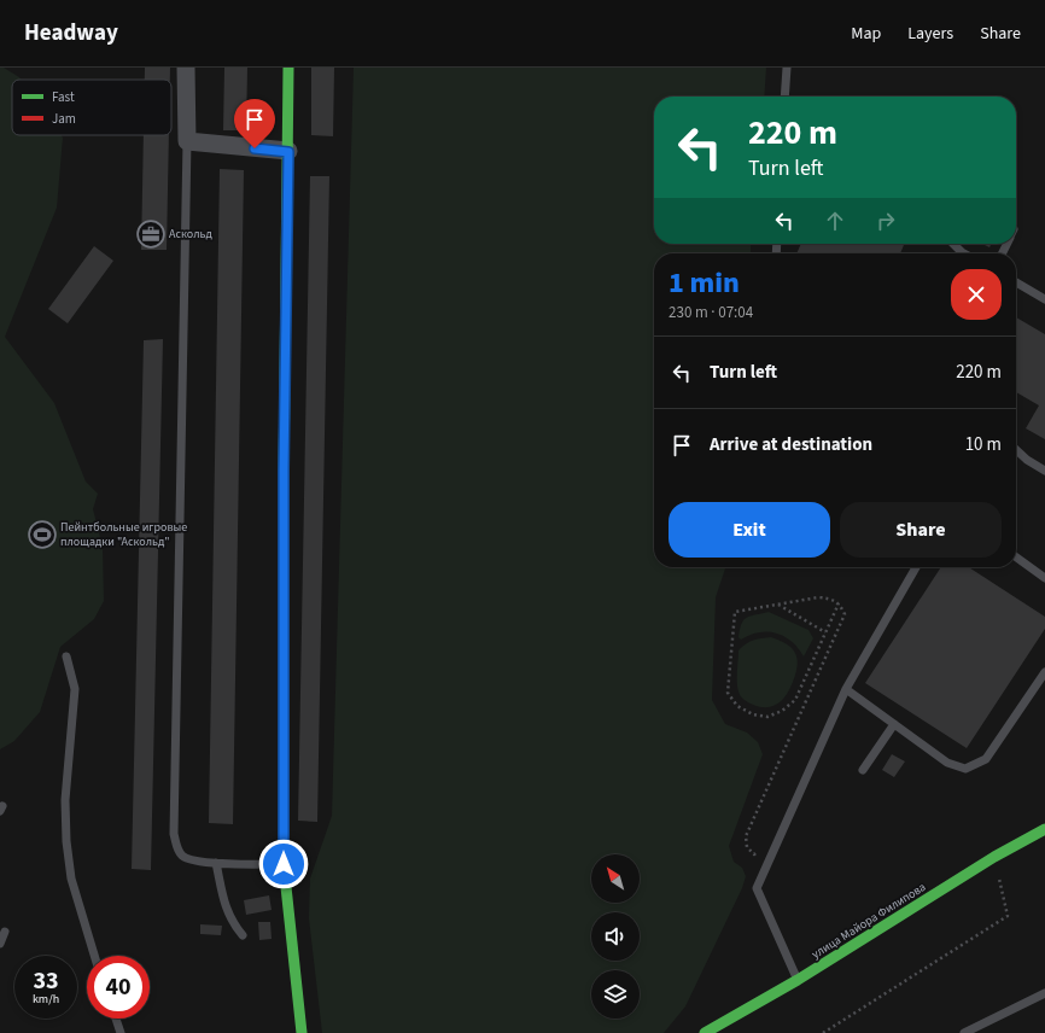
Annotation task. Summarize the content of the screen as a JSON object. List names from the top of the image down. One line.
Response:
{"streets":{"street":["улица Майора Филипова"]},"places":{"office":["Аскольд"],"sports":["Пейнтбольные игровые площадки \"Аскольд\""]},"legend":["Fast","Jam"],"north":"top left","page":{"header":"Headway","nav":["Map","Layers","Share"],"turn":["220 m","Turn left"],"heading":["1 min","230 m · 07:04"],"list":[{"name":"Turn left","value":"220 m"},{"name":"Arrive at destination","value":"10 m"}],"buttons":["Exit","Share"],"speed":"33 km/h","limit":"40"}}
